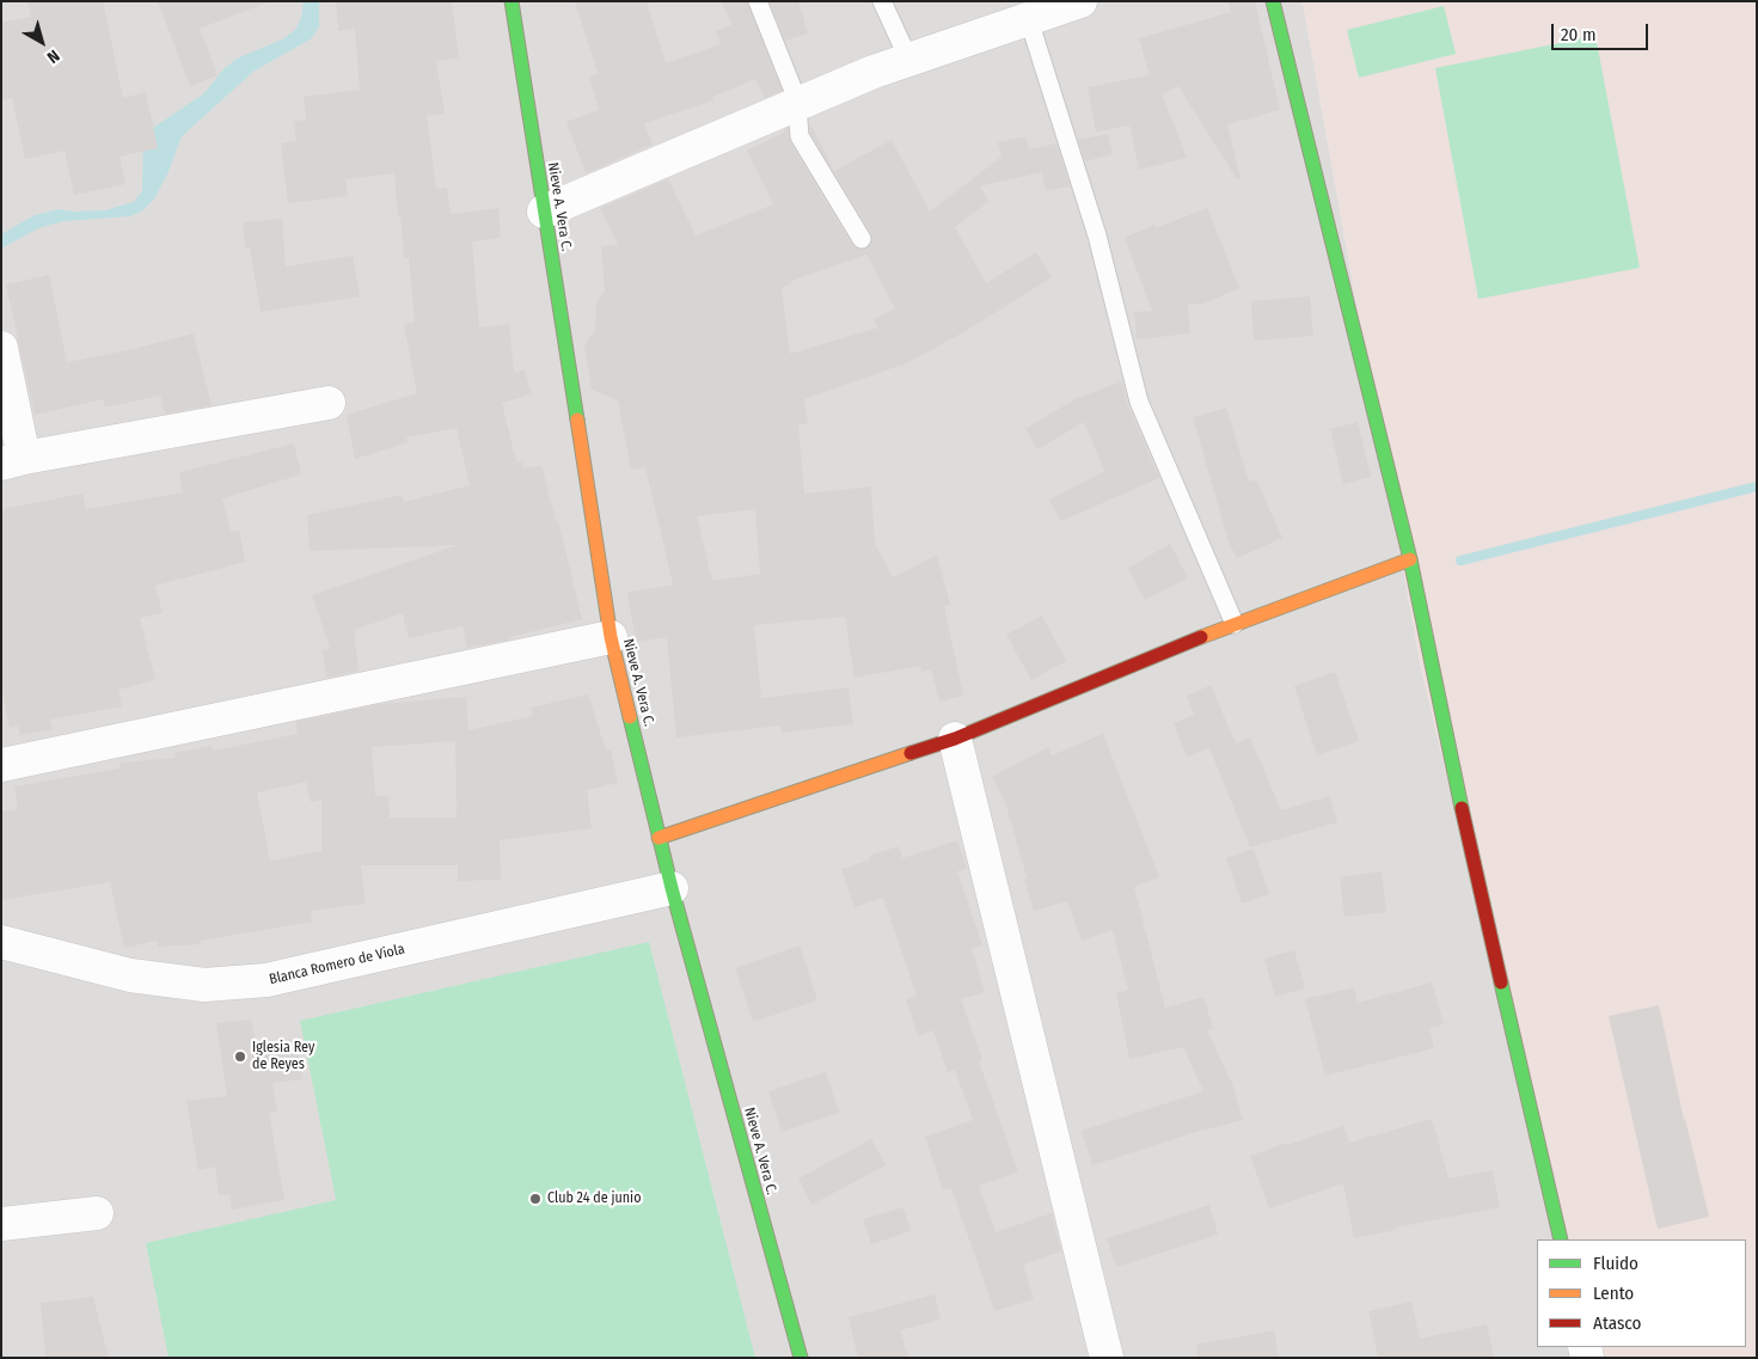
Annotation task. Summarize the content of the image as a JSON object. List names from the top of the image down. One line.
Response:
{"streets":{"street":["Nieve A. Vera C.","Blanca Romero de Viola"]},"crossings":[["Nieve A. Vera C.","Blanca Romero de Viola"]],"places":["Iglesia Rey de Reyes","Club 24 de junio"],"legend":["Fluido","Lento","Atasco"],"scale_bar":"20 m","north":"bottom right"}
